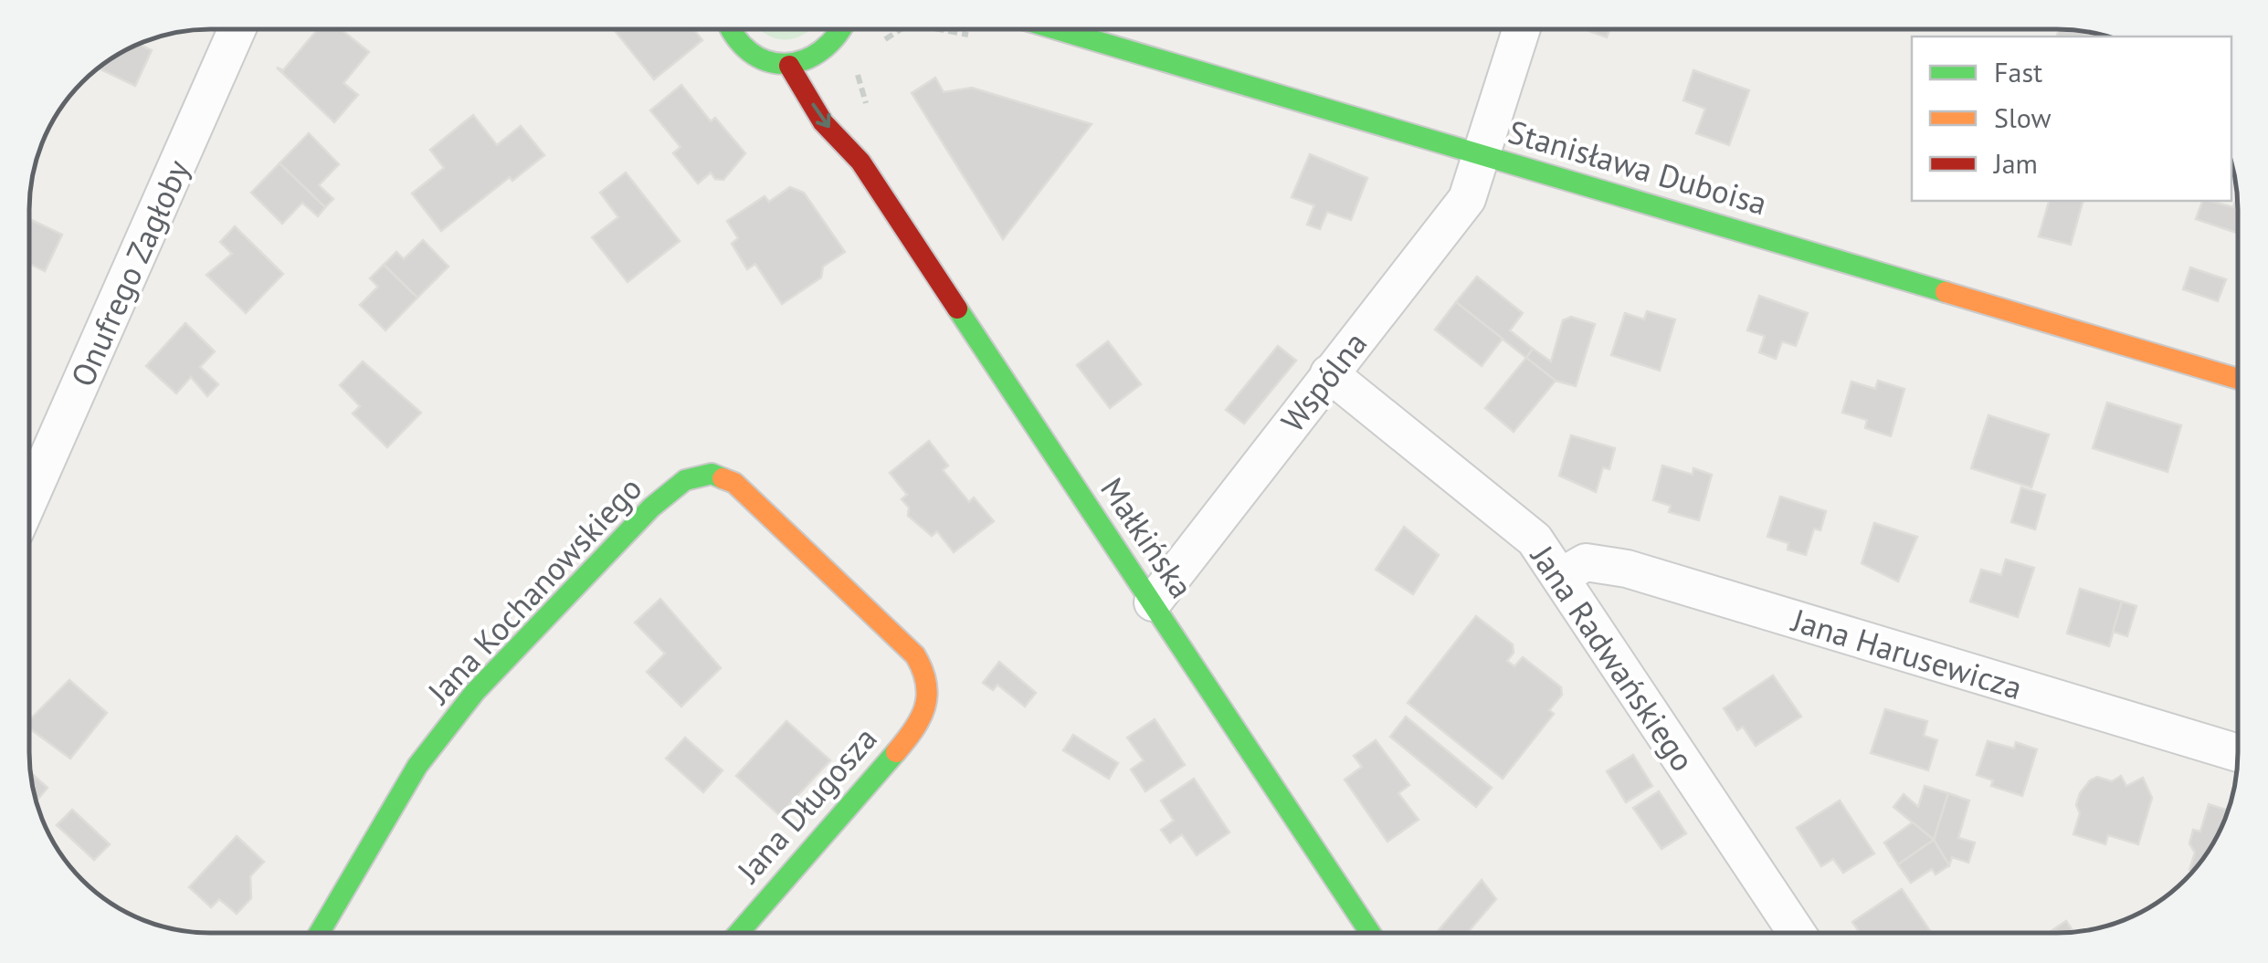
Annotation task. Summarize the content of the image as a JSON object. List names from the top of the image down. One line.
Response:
{"streets":{"street":["Stanisława Duboisa","Onufrego Zagłoby","Wspólna","Małkińska","Jana Kochanowskiego","Jana Harusewicza","Jana Radwańskiego","Jana Długosza"]},"crossings":[["Stanisława Duboisa","Wspólna"],["Wspólna","Małkińska"],["Wspólna","Jana Radwańskiego"],["Jana Kochanowskiego","Jana Długosza"],["Jana Harusewicza","Jana Radwańskiego"]],"legend":["Fast","Slow","Jam"]}
